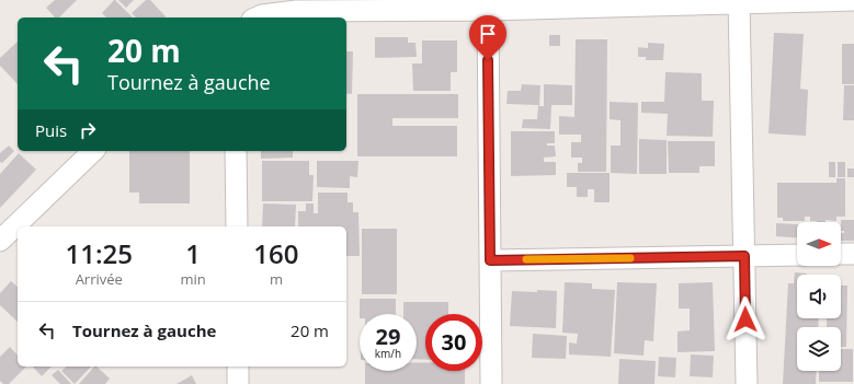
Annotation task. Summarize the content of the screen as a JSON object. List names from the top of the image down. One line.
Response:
{"north":"right","page":{"turn":["20 m","Tournez à gauche"],"then":"Puis","eta":["11:25","Arrivée","1","min","160","m"],"list":[{"name":"Tournez à gauche","value":"20 m"}],"speed":"29 km/h","limit":"30"}}
